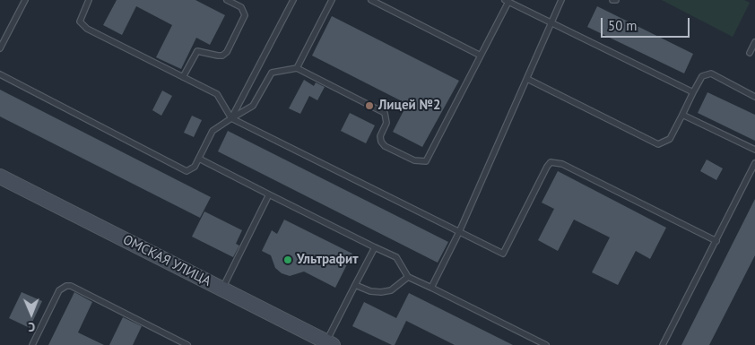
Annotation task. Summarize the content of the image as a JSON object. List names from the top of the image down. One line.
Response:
{"streets":{"main road":["ОМСКАЯ УЛИЦА"]},"places":["Лицей №2","Ультрафит"],"scale_bar":"50 m","north":"bottom"}
